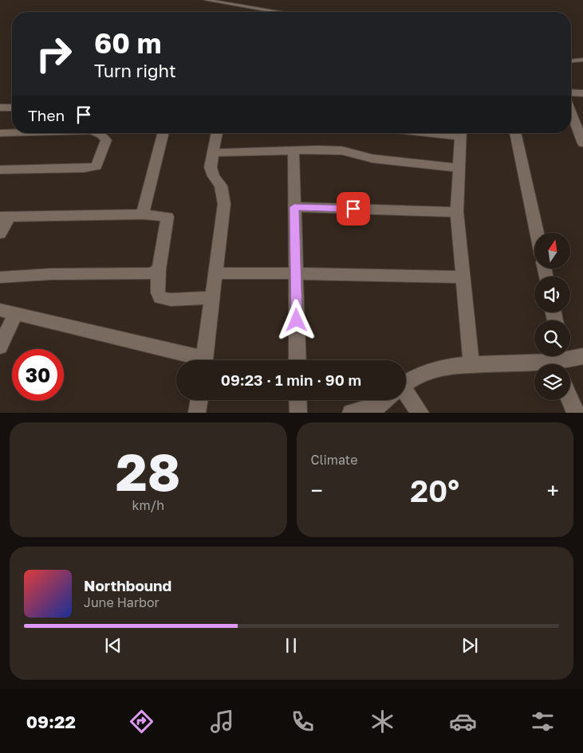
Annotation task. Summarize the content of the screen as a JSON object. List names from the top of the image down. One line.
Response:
{"north":"top","page":{"turn":["60 m","Turn right"],"then":"Then","limit":"30","trip":"09:23 · 1 min · 90 m","tile":[["28","km/h"],"Climate"],"heat":["−","20°","+"],"song":["Northbound","June Harbor"],"tabs":"09:22"}}
